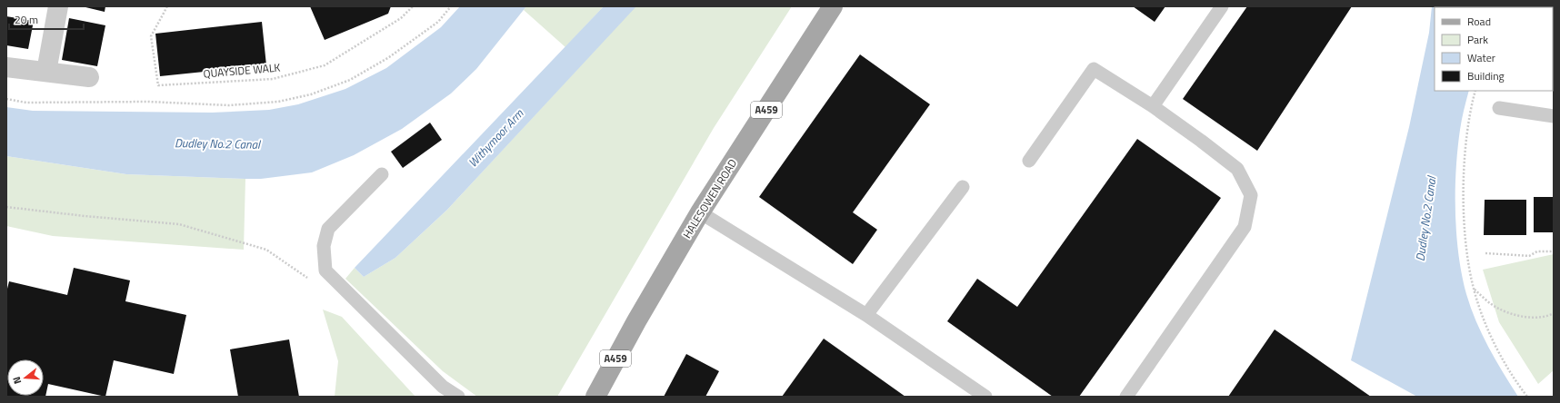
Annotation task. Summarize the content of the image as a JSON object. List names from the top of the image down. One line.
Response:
{"streets":{"main road":["A459","HALESOWEN ROAD"],"path":["QUAYSIDE WALK"]},"water":["Withymoor Arm","Dudley No.2 Canal"],"legend":["Road","Park","Water","Building"],"scale_bar":"20 m","north":"left"}
